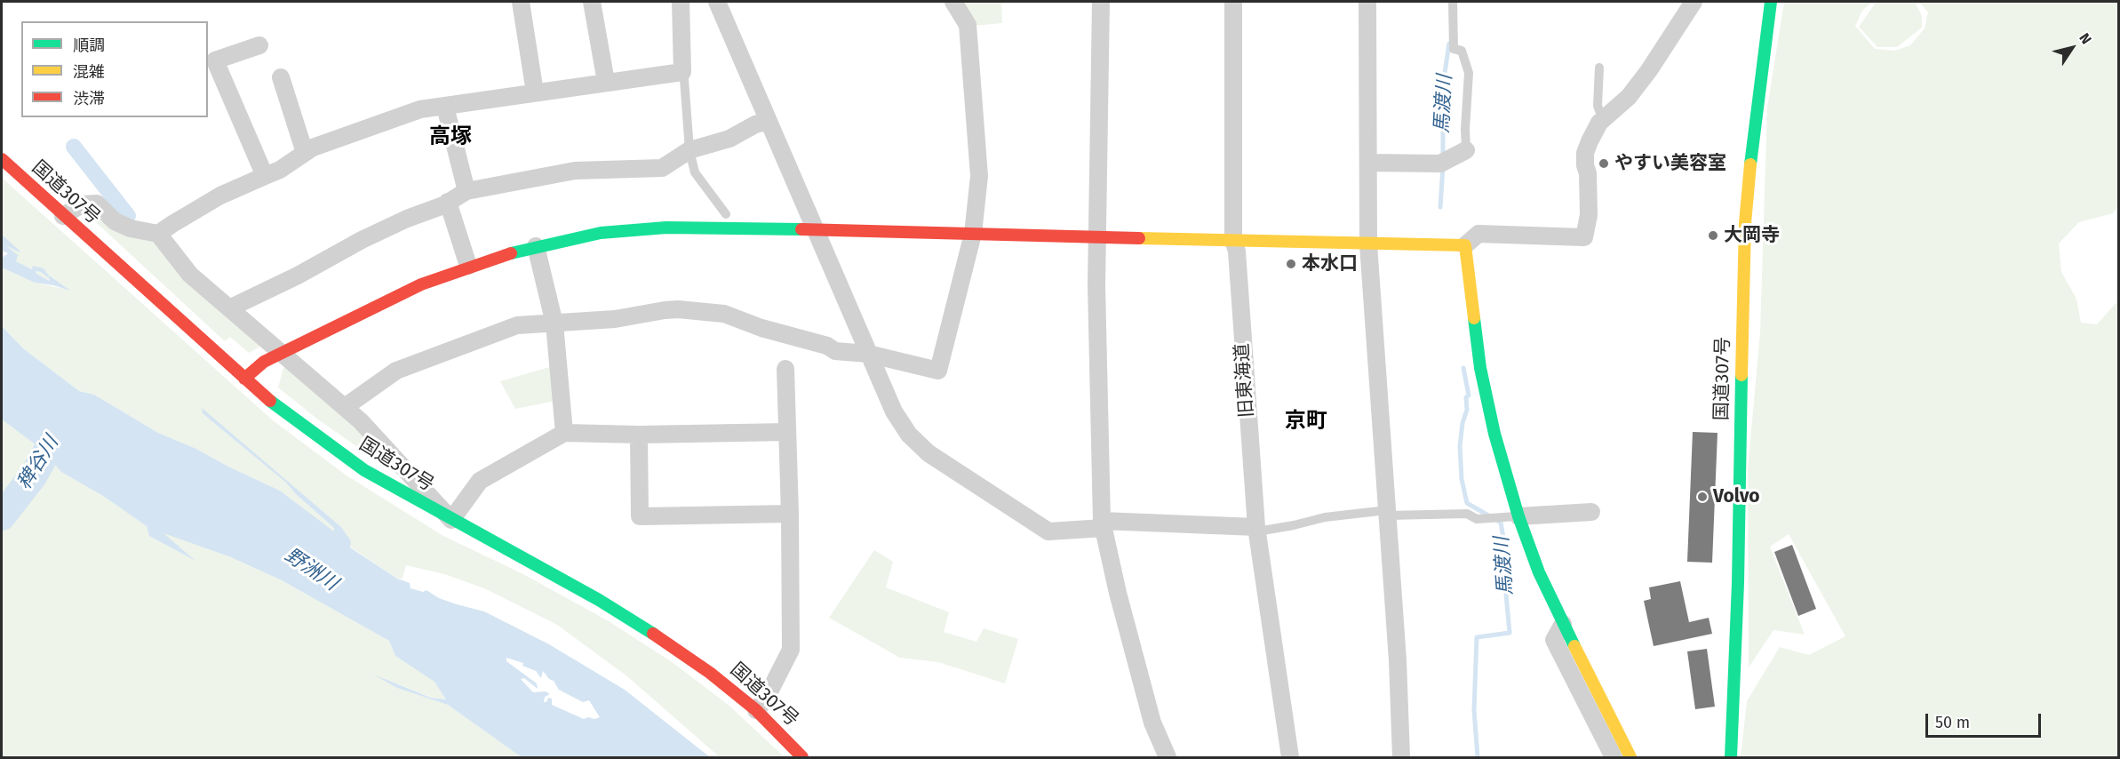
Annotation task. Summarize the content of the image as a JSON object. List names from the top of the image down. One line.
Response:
{"streets":{"main road":["国道307号"],"street":["旧東海道"]},"districts":["高塚","京町"],"water":["馬渡川","稗谷川","野洲川"],"places":["やすい美容室","大岡寺","本水口","Volvo"],"legend":["順調","混雑","渋滞"],"scale_bar":"50 m","north":"top right"}
